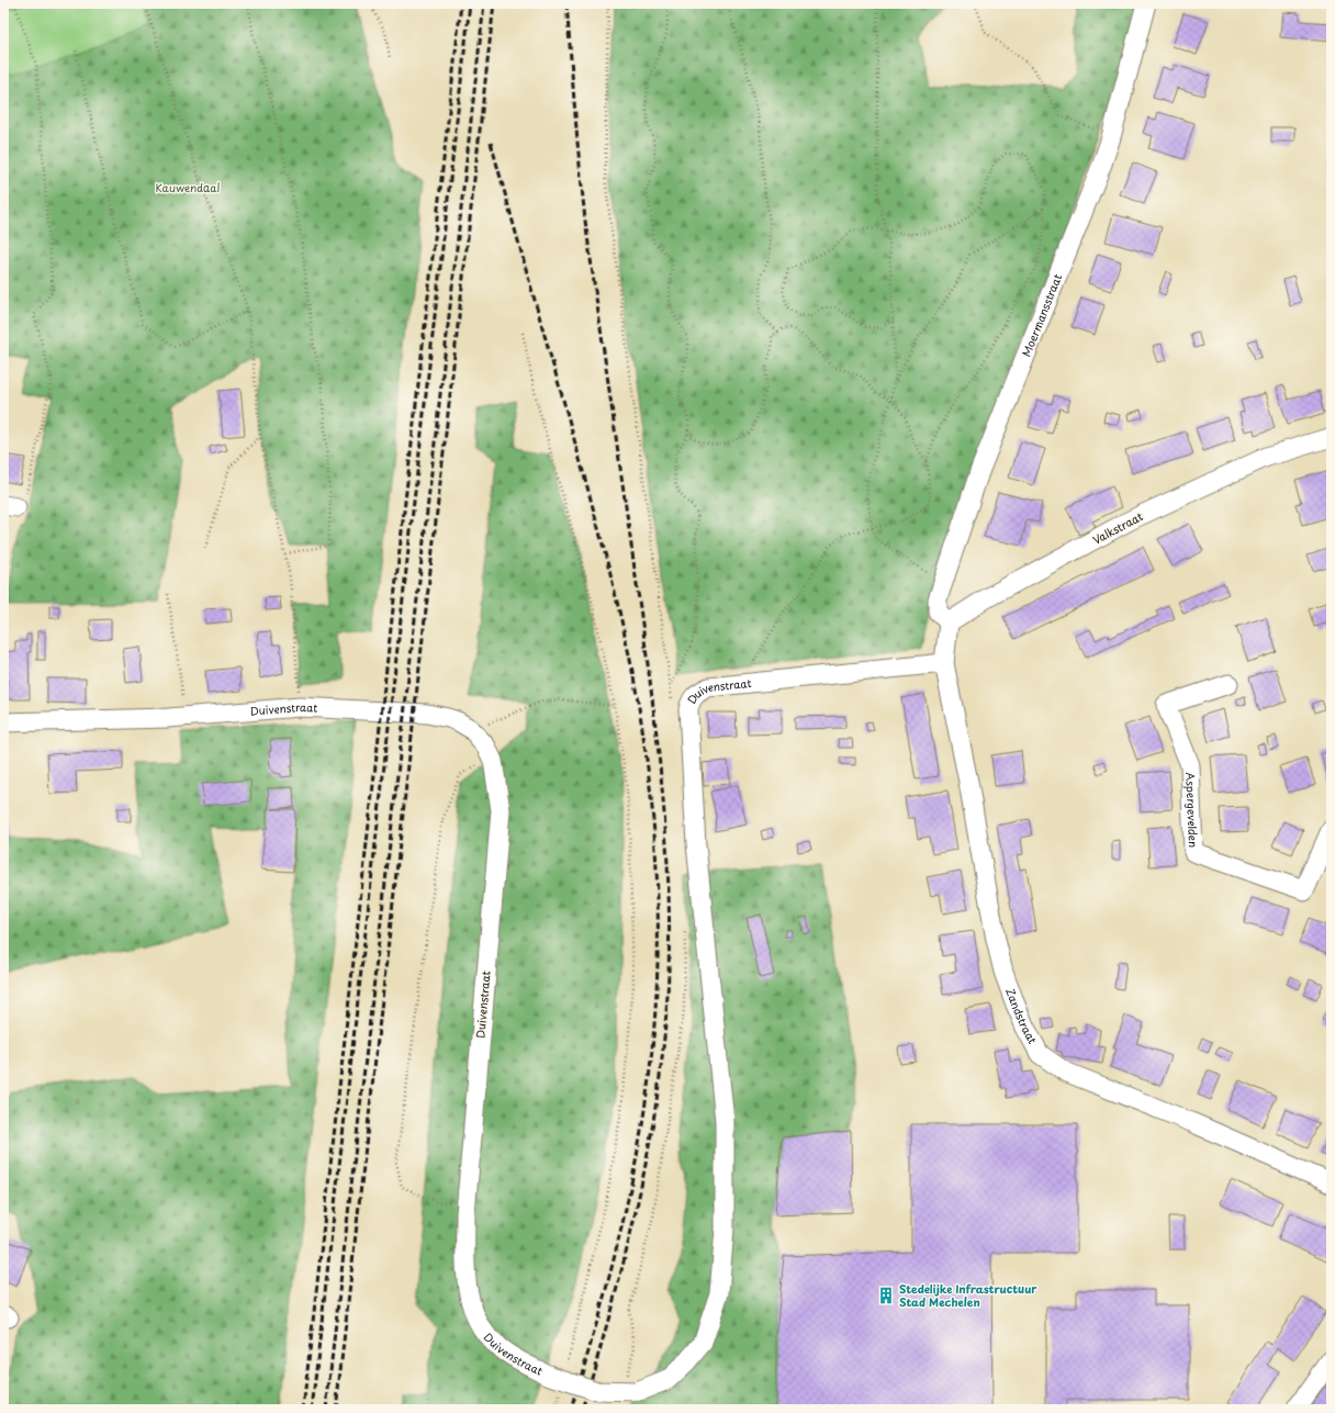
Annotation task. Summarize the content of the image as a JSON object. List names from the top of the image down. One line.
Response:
{"streets":{"street":["Moermansstraat","Valkstraat","Duivenstraat","Aspergevelden","Zandstraat"]},"crossings":[["Moermansstraat","Valkstraat"],["Duivenstraat","Zandstraat"]],"parks":["Kauwendaal"],"places":{"building":["Stedelijke Infrastructuur Stad Mechelen"]}}
